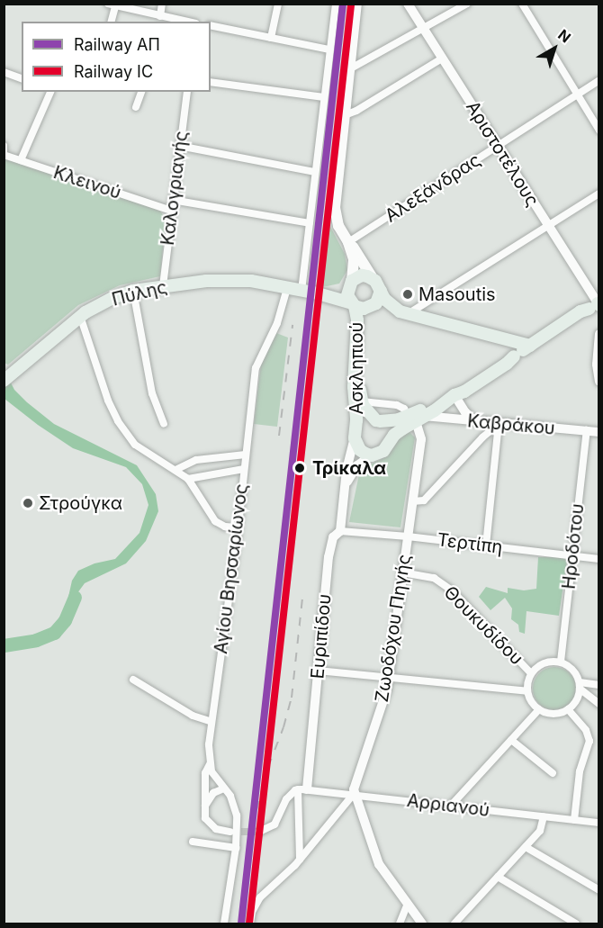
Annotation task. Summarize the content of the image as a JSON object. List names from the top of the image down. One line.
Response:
{"streets":{"main road":["Πύλης","Ασκληπιού"],"street":["Αριστοτέλους","Κλεινού","Καλογριανής","Αλεξάνδρας","Καβράκου","Τερτίπη","Ηροδότου","Αγίου Βησσαρίωνος","Θουκυδίδου","Ζωοδόχου Πηγής","Ευριπίδου","Αρριανού"]},"crossings":[["Αριστοτέλους","Αλεξάνδρας"],["Αριστοτέλους","Ασκληπιού"],["Κλεινού","Καλογριανής"],["Καλογριανής","Πύλης"],["Πύλης","Ασκληπιού"],["Πύλης","Αγίου Βησσαρίωνος"],["Ασκληπιού","Καβράκου"],["Ασκληπιού","Ζωοδόχου Πηγής"],["Ασκληπιού","Ευριπίδου"],["Καβράκου","Ηροδότου"],["Καβράκου","Ζωοδόχου Πηγής"],["Τερτίπη","Ηροδότου"],["Τερτίπη","Ζωοδόχου Πηγής"],["Τερτίπη","Ευριπίδου"],["Ηροδότου","Θουκυδίδου"],["Θουκυδίδου","Ζωοδόχου Πηγής"],["Ζωοδόχου Πηγής","Αρριανού"],["Ευριπίδου","Αρριανού"]],"places":["Masoutis","Τρίκαλα","Στρούγκα"],"lines":["rail line ΑΠ","rail line IC"],"legend":["Railway ΑΠ","Railway IC"],"north":"top right"}
